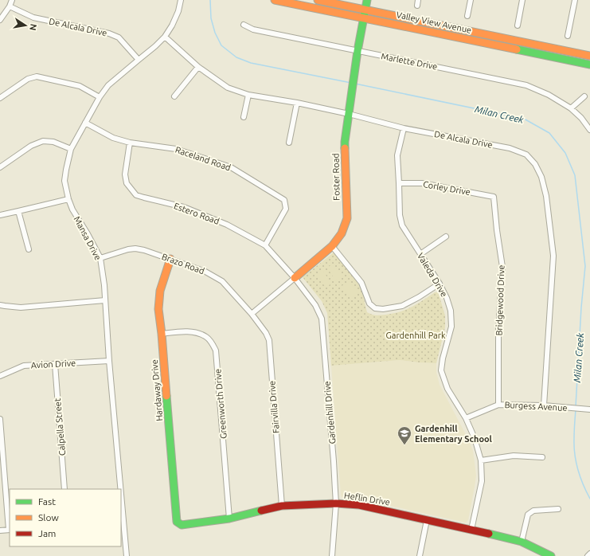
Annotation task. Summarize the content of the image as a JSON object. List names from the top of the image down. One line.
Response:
{"streets":{"street":["Valley View Avenue","De Alcala Drive","Marlette Drive","Raceland Road","Foster Road","Corley Drive","Estero Road","Mansa Drive","Brazo Road","Valeda Drive","Bridgewood Drive","Avion Drive","Hardaway Drive","Greenworth Drive","Burgess Avenue","Fairvilla Drive","Gardenhill Drive","Calpella Street","Heflin Drive"]},"crossings":[["Valley View Avenue","Foster Road"],["De Alcala Drive","Foster Road"],["De Alcala Drive","Mansa Drive"],["De Alcala Drive","Valeda Drive"],["De Alcala Drive","Burgess Avenue"],["Marlette Drive","Foster Road"],["Raceland Road","Estero Road"],["Raceland Road","Mansa Drive"],["Foster Road","Estero Road"],["Foster Road","Brazo Road"],["Foster Road","Fairvilla Drive"],["Foster Road","Gardenhill Drive"],["Corley Drive","Valeda Drive"],["Corley Drive","Bridgewood Drive"],["Estero Road","Gardenhill Drive"],["Mansa Drive","Brazo Road"],["Mansa Drive","Avion Drive"],["Brazo Road","Hardaway Drive"],["Brazo Road","Fairvilla Drive"],["Valeda Drive","Burgess Avenue"],["Valeda Drive","Heflin Drive"],["Bridgewood Drive","Burgess Avenue"],["Avion Drive","Calpella Street"],["Hardaway Drive","Greenworth Drive"],["Hardaway Drive","Heflin Drive"],["Greenworth Drive","Heflin Drive"],["Fairvilla Drive","Heflin Drive"],["Gardenhill Drive","Heflin Drive"]],"water":["Milan Creek"],"parks":["Gardenhill Park"],"places":{"school or university":["Gardenhill Elementary School"]},"legend":["Fast","Slow","Jam"],"north":"right"}
